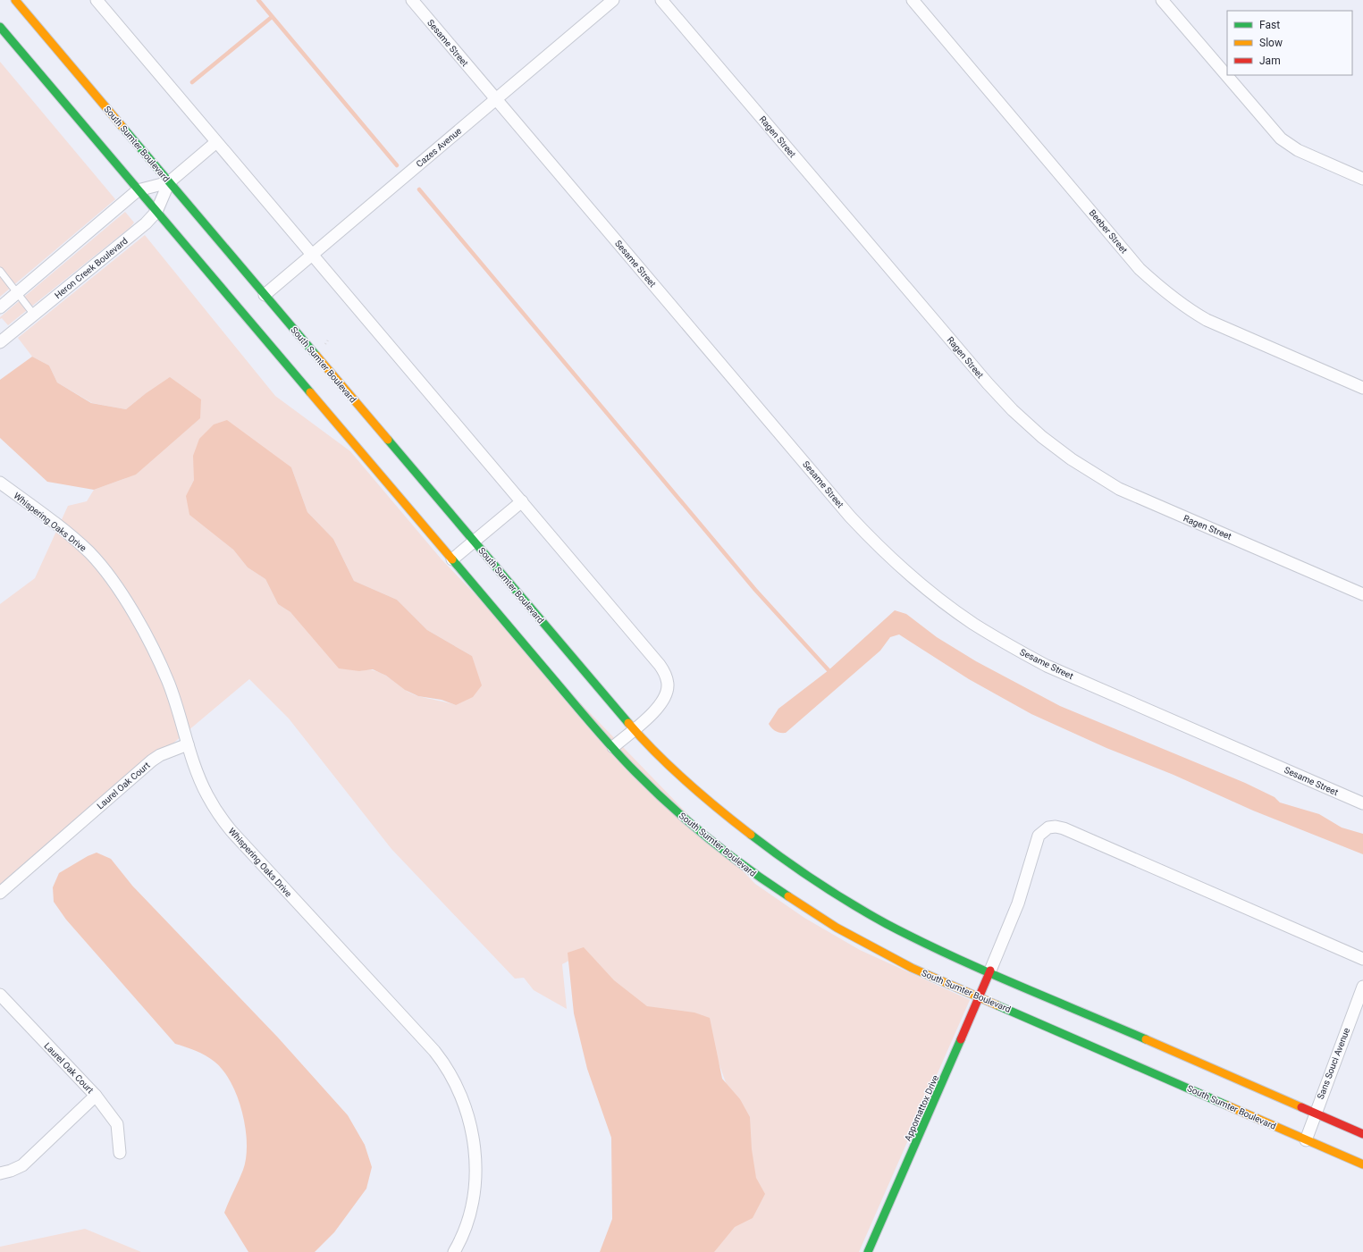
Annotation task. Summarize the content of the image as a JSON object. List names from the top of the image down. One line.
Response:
{"streets":{"main road":["South Sumter Boulevard","Appomattox Drive"],"street":["Sesame Street","Ragen Street","Cazes Avenue","Beeber Street","Heron Creek Boulevard","Whispering Oaks Drive","Laurel Oak Court","Sans Souci Avenue"]},"crossings":[["Sesame Street","Cazes Avenue"],["South Sumter Boulevard","Cazes Avenue"],["South Sumter Boulevard","Heron Creek Boulevard"],["South Sumter Boulevard","Sans Souci Avenue"],["South Sumter Boulevard","Appomattox Drive"],["Whispering Oaks Drive","Laurel Oak Court"]],"legend":["Fast","Slow","Jam"]}
